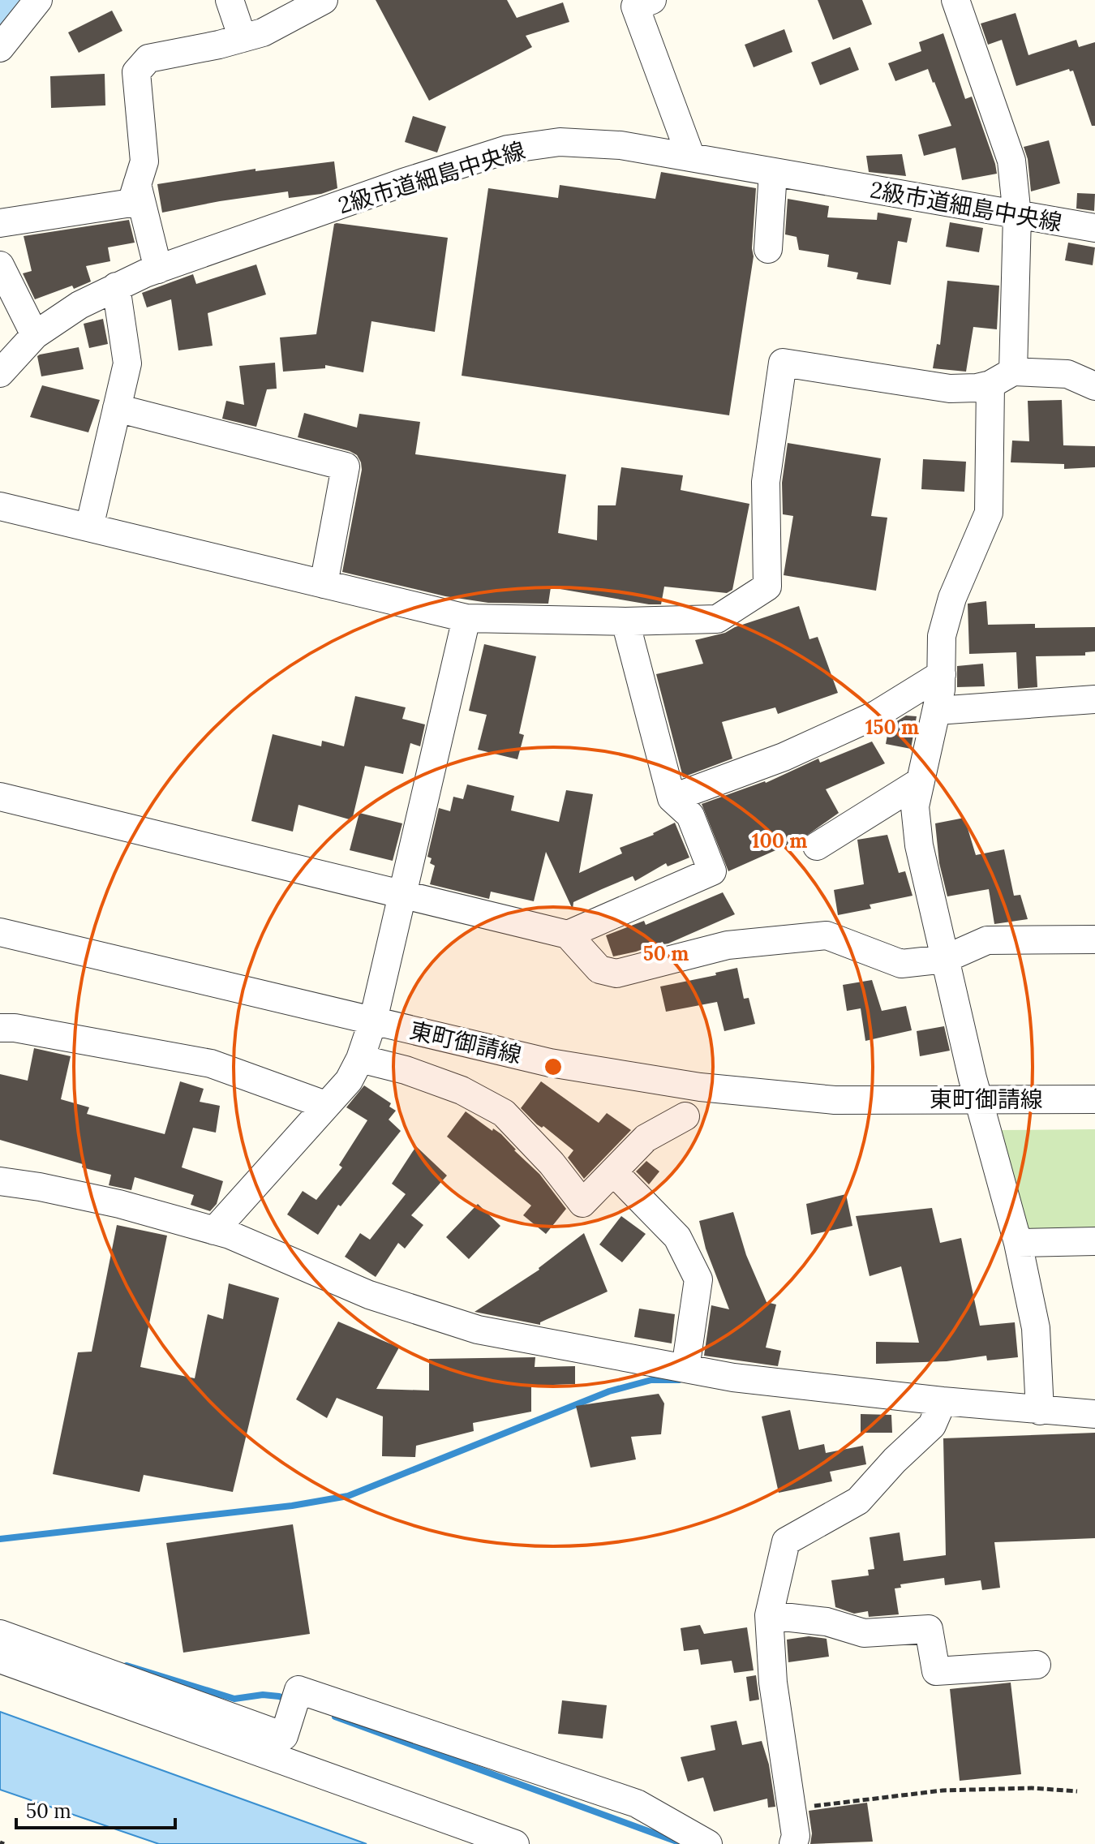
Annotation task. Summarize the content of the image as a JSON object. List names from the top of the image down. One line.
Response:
{"streets":{"street":["2級市道細島中央線","東町御請線"]},"scale_bar":"50 m","rings":["150 m","100 m","50 m"]}
